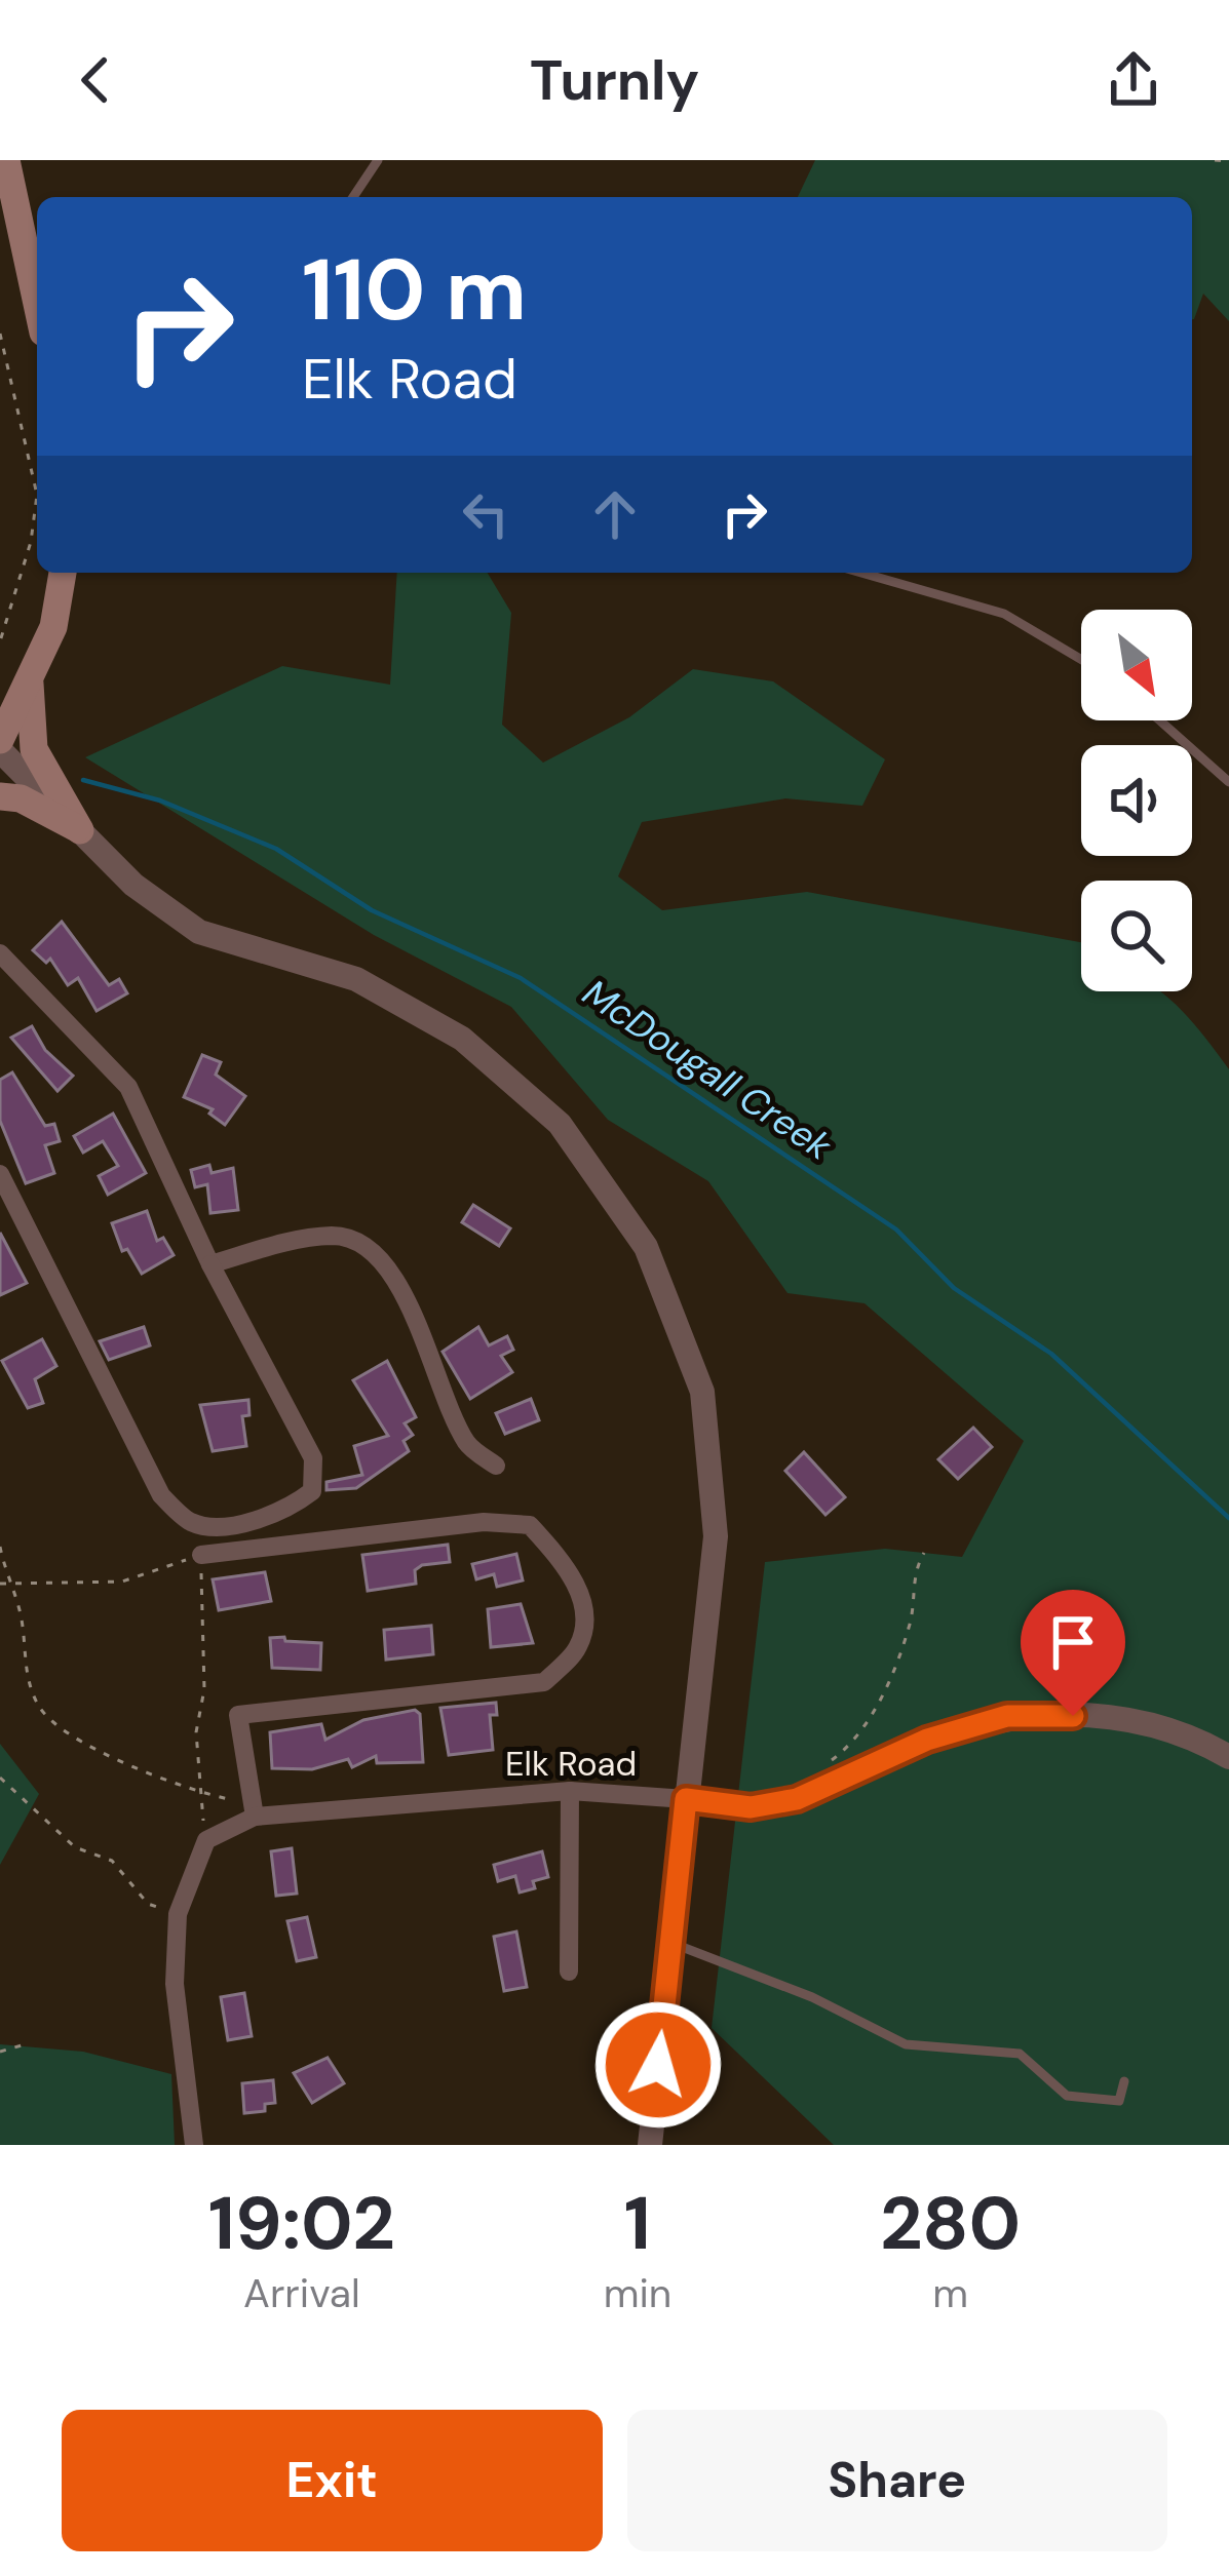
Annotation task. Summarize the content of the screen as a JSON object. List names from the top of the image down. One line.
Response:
{"streets":{"street":["Elk Road"]},"water":["McDougall Creek"],"north":"bottom right","page":{"header":"Turnly","turn":["110 m","Elk Road"],"eta":["19:02","Arrival","1","min","280","m"],"buttons":["Exit","Share"]}}
